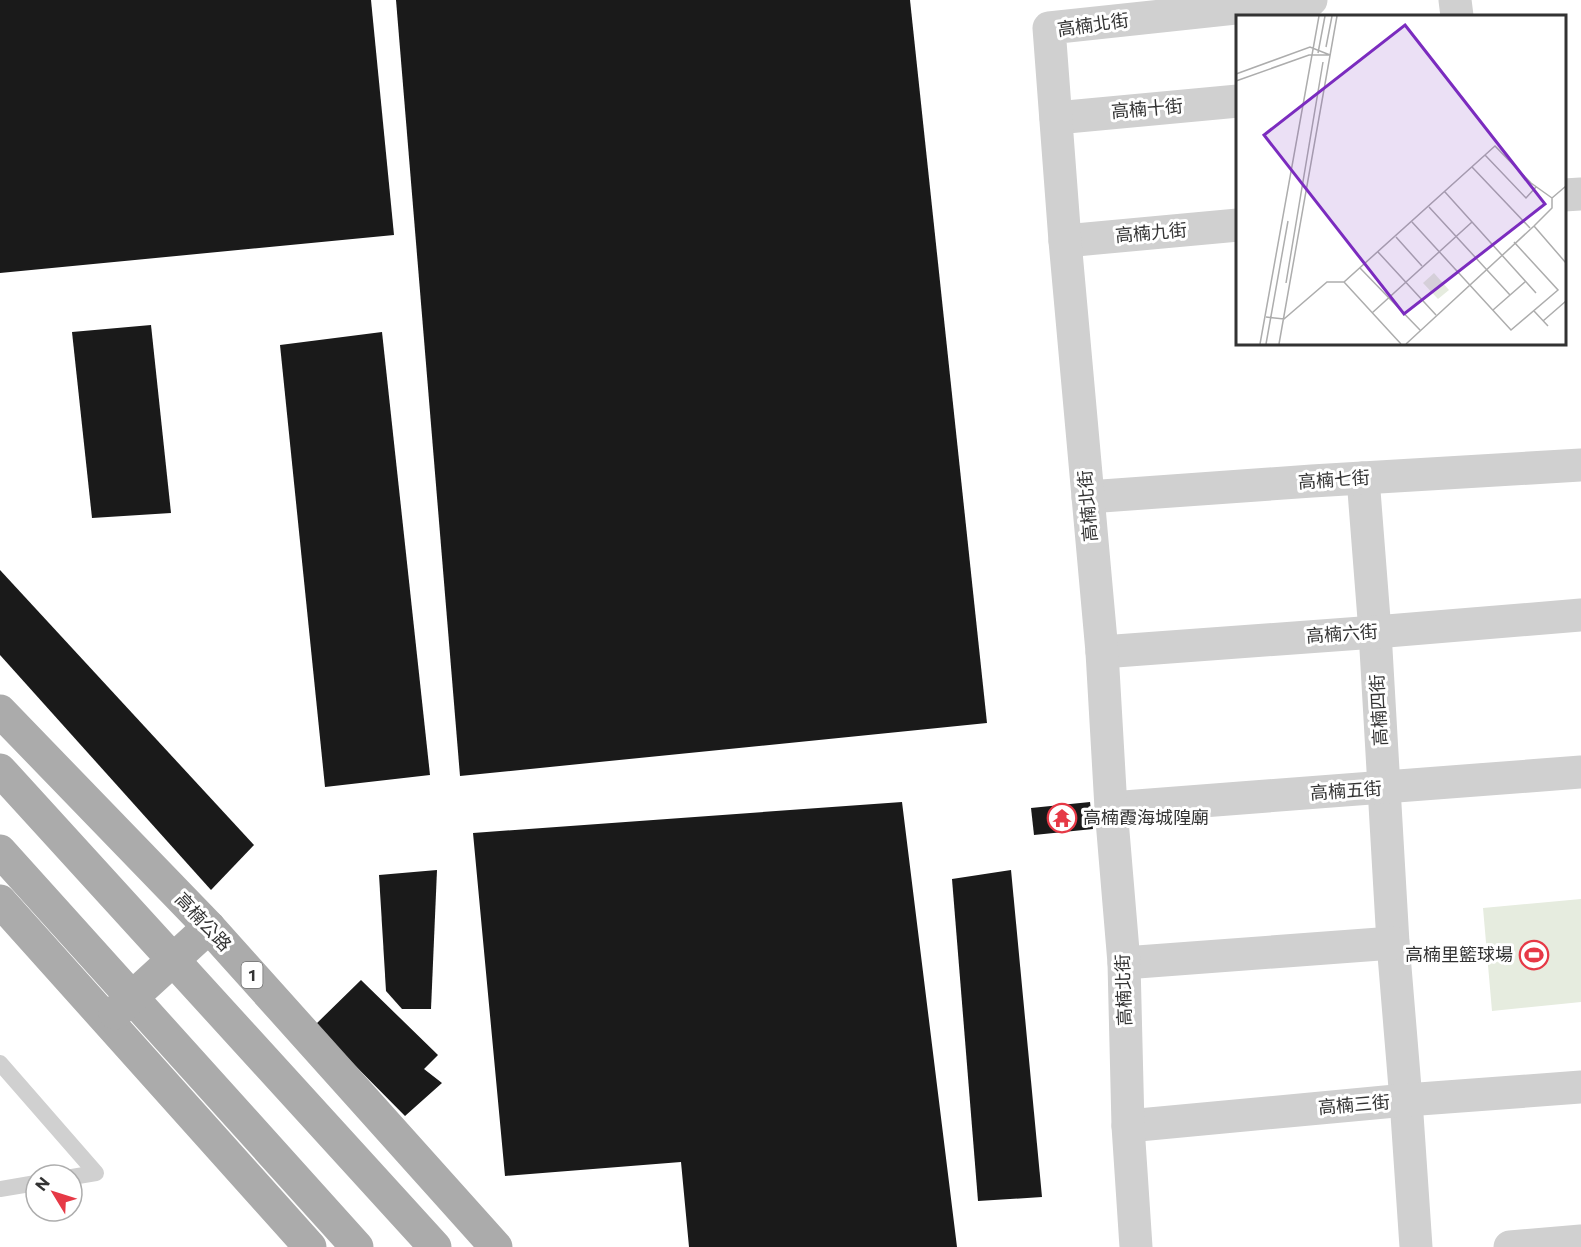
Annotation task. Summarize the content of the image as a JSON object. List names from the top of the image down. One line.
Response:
{"streets":{"main road":["高楠公路","1"],"street":["高楠北街","高楠十街","高楠九街","高楠七街","高楠六街","高楠四街","高楠五街","高楠三街"]},"crossings":[["高楠北街","高楠十街"],["高楠北街","高楠九街"],["高楠北街","高楠七街"],["高楠北街","高楠六街"],["高楠北街","高楠五街"],["高楠北街","高楠三街"],["高楠七街","高楠四街"],["高楠六街","高楠四街"],["高楠四街","高楠五街"],["高楠四街","高楠三街"]],"places":{"temple":["高楠霞海城隍廟"],"sports":["高楠里籃球場"]},"north":"top left"}
